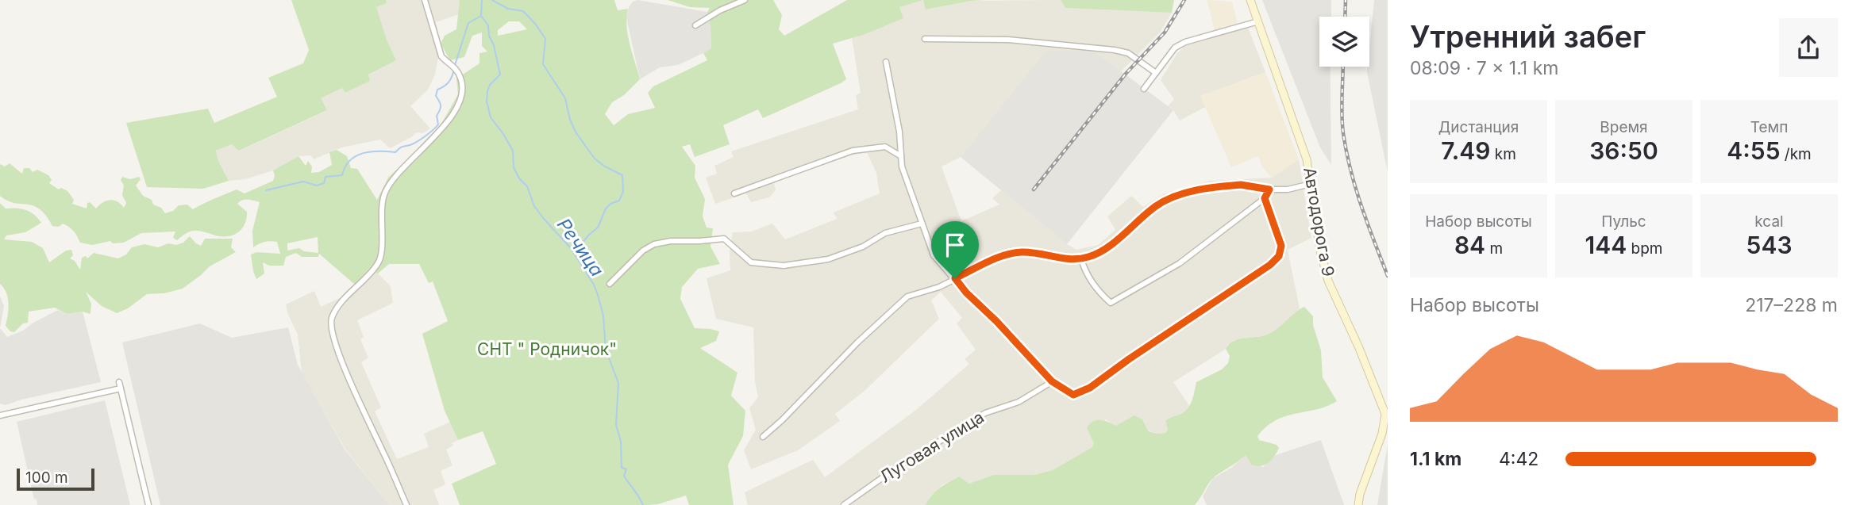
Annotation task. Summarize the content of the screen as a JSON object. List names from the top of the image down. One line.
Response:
{"streets":{"street":["Автодорога 9","Луговая улица"]},"water":["Речица"],"parks":["СНТ \" Родничок\""],"scale_bar":"100 m","page":{"heading":["Утренний забег","08:09 · 7 × 1.1 km"],"stats":[["Дистанция","7.49 km"],["Время","36:50"],["Темп","4:55 /km"],["Набор высоты","84 m"],["Пульс","144 bpm"],["kcal","543"]],"chart":["Набор высоты","217–228 m"],"list":[{"name":"1.1 km","note":"4:42"}],"scale":"100 m"}}
